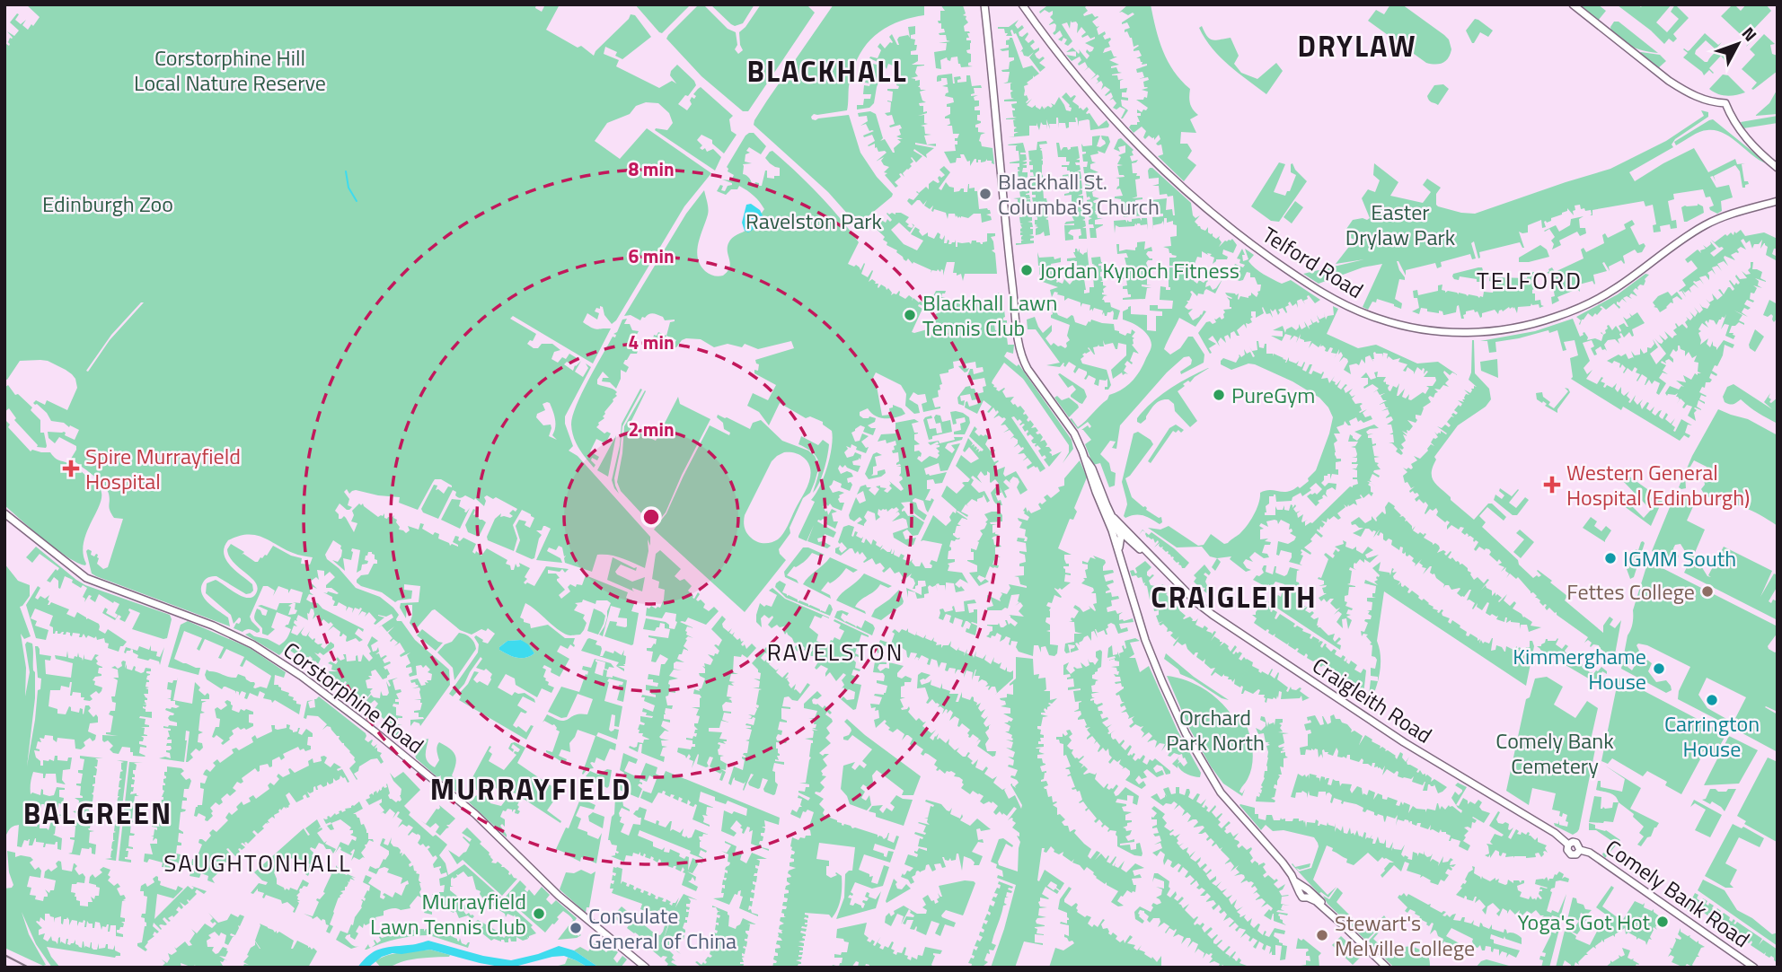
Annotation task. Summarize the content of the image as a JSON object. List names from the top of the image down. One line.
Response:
{"streets":{"main road":["Telford Road","Corstorphine Road","Craigleith Road","Comely Bank Road"]},"crossings":[["Craigleith Road","Comely Bank Road"]],"districts":["DRYLAW","BLACKHALL","TELFORD","CRAIGLEITH","RAVELSTON","MURRAYFIELD","BALGREEN","SAUGHTONHALL"],"parks":["Corstorphine Hill Local Nature Reserve","Edinburgh Zoo","Easter Drylaw Park","Ravelston Park","Orchard Park North","Comely Bank Cemetery"],"places":{"other":["Blackhall St. Columba's Church","Jordan Kynoch Fitness","Blackhall Lawn Tennis Club","PureGym","IGMM South","Fettes College","Kimmerghame House","Carrington House","Murrayfield Lawn Tennis Club","Yoga's Got Hot","Consulate General of China","Stewart's Melville College"],"health":["Spire Murrayfield Hospital","Western General Hospital (Edinburgh)"]},"north":"top right","rings":["8 min","6 min","4 min","2 min"]}
